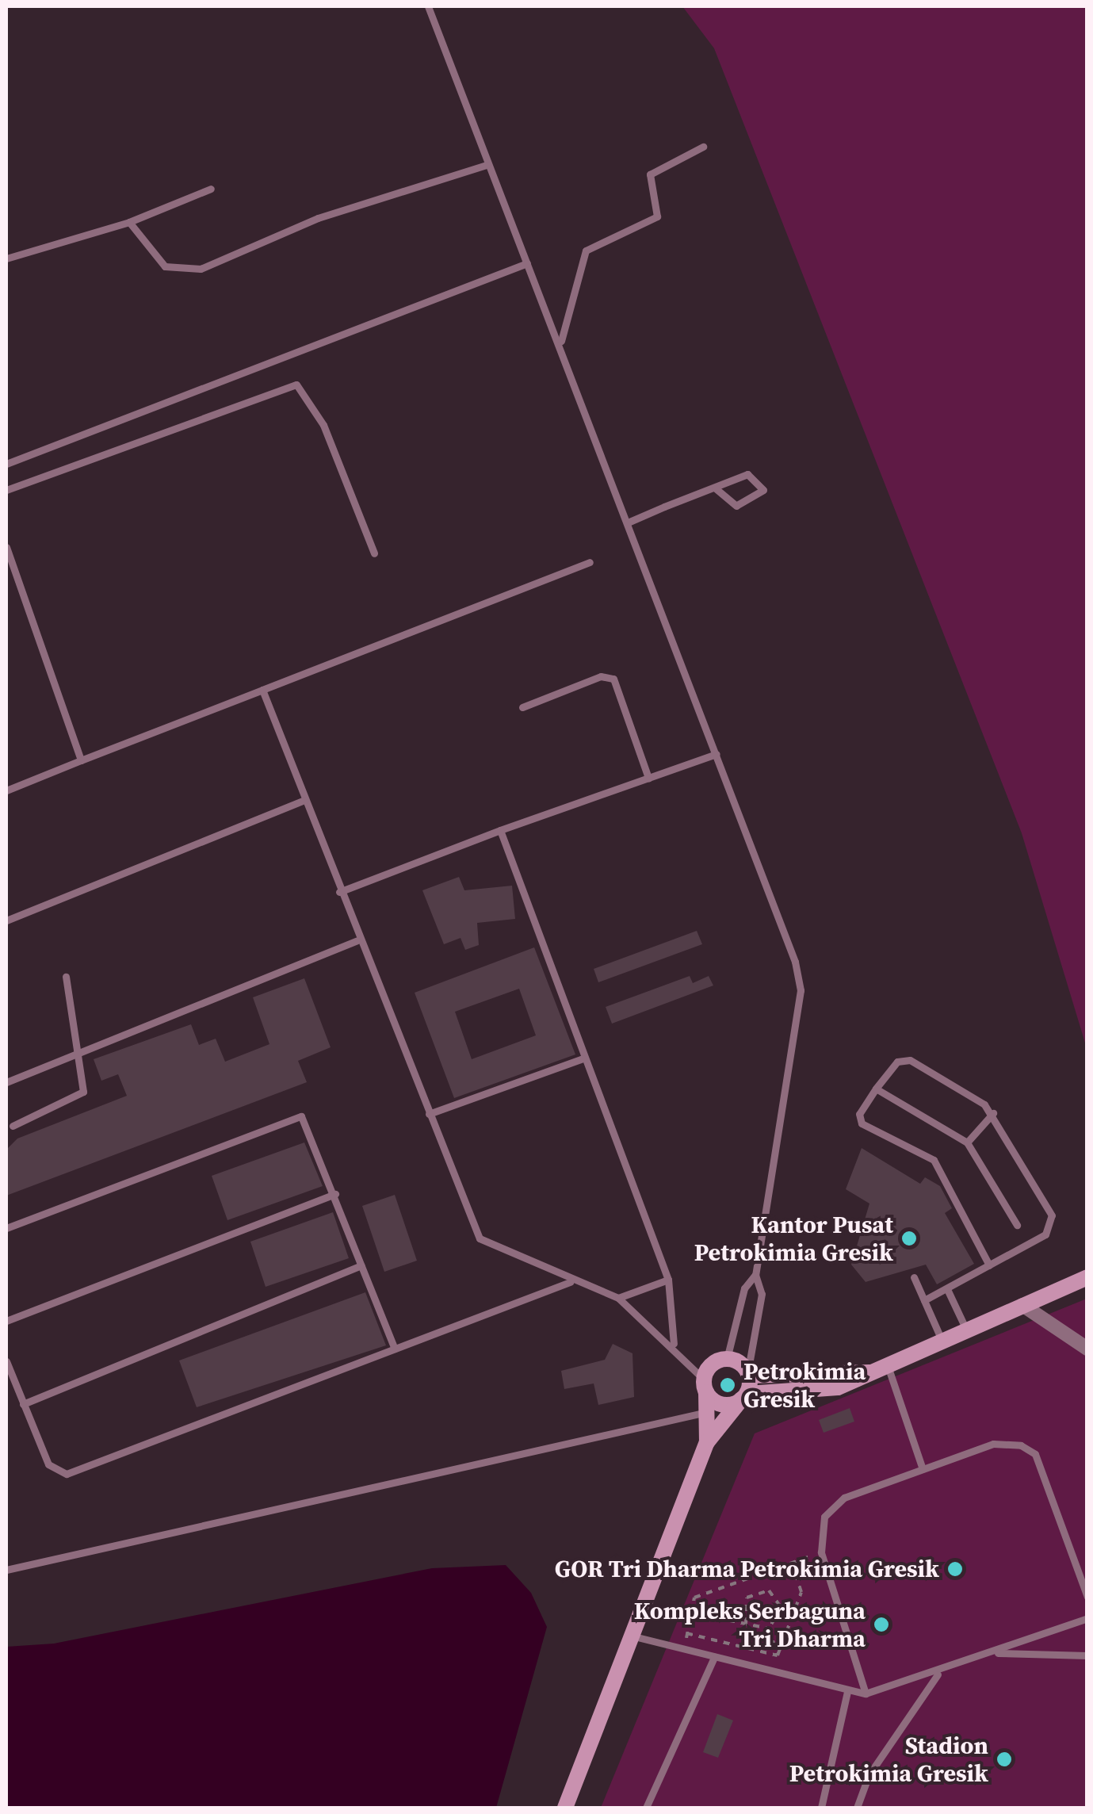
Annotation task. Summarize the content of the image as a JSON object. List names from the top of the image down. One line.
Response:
{"places":["Kantor Pusat Petrokimia Gresik","Petrokimia Gresik","GOR Tri Dharma Petrokimia Gresik","Kompleks Serbaguna Tri Dharma","Stadion Petrokimia Gresik"]}
